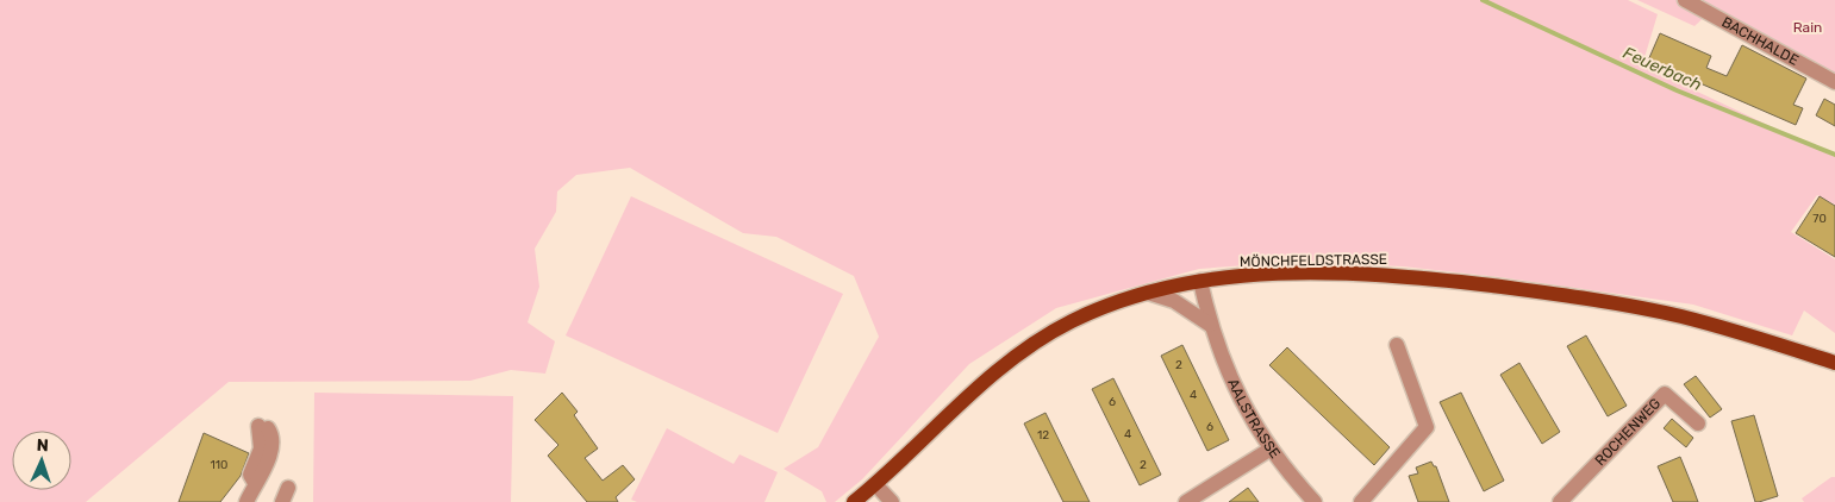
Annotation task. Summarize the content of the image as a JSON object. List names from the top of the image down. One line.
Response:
{"streets":{"main road":["MÖNCHFELDSTRASSE"],"street":["BACHHALDE","AALSTRASSE","ROCHENWEG"]},"crossings":[["MÖNCHFELDSTRASSE","AALSTRASSE"]],"water":["Feuerbach"],"parks":["Rain"],"house_numbers":["70","2","4","6","6","4","12","110","2"],"north":"top"}
